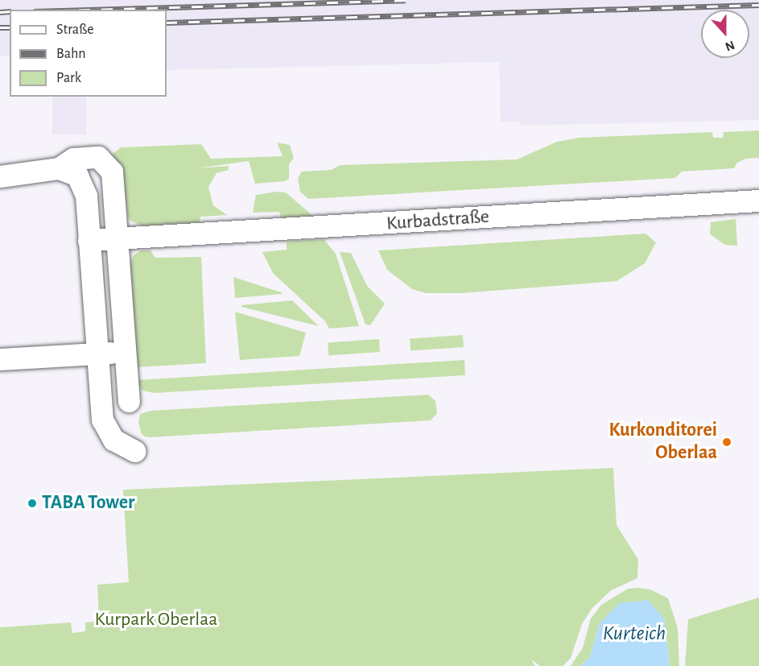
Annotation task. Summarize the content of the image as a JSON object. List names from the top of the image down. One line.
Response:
{"streets":{"street":["Kurbadstraße"]},"water":["Kurteich"],"parks":["Kurpark Oberlaa"],"places":["Kurkonditorei Oberlaa","TABA Tower"],"legend":["Straße","Bahn","Park"],"north":"bottom"}
